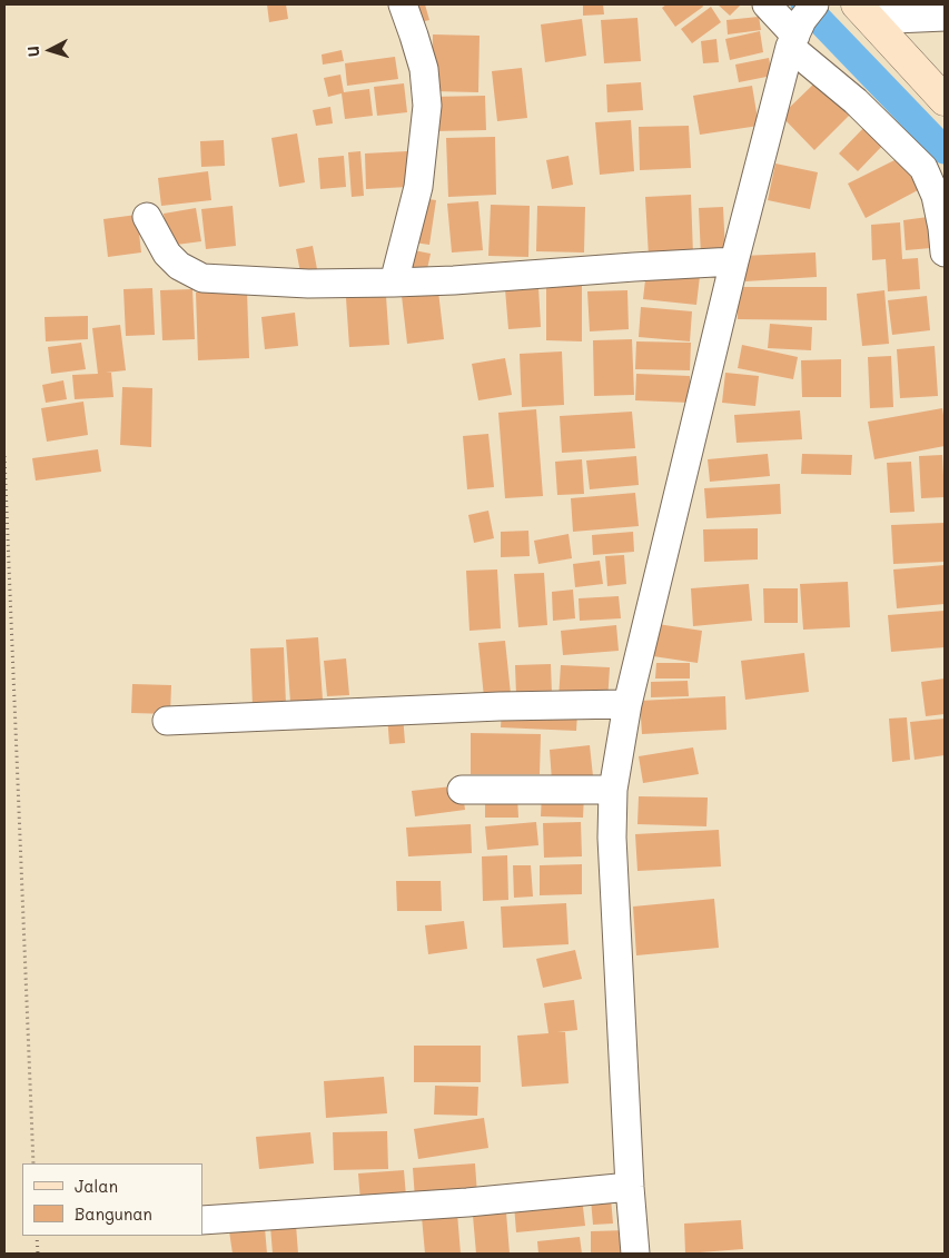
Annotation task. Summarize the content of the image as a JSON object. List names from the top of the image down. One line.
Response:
{"legend":["Jalan","Bangunan"],"north":"left"}
